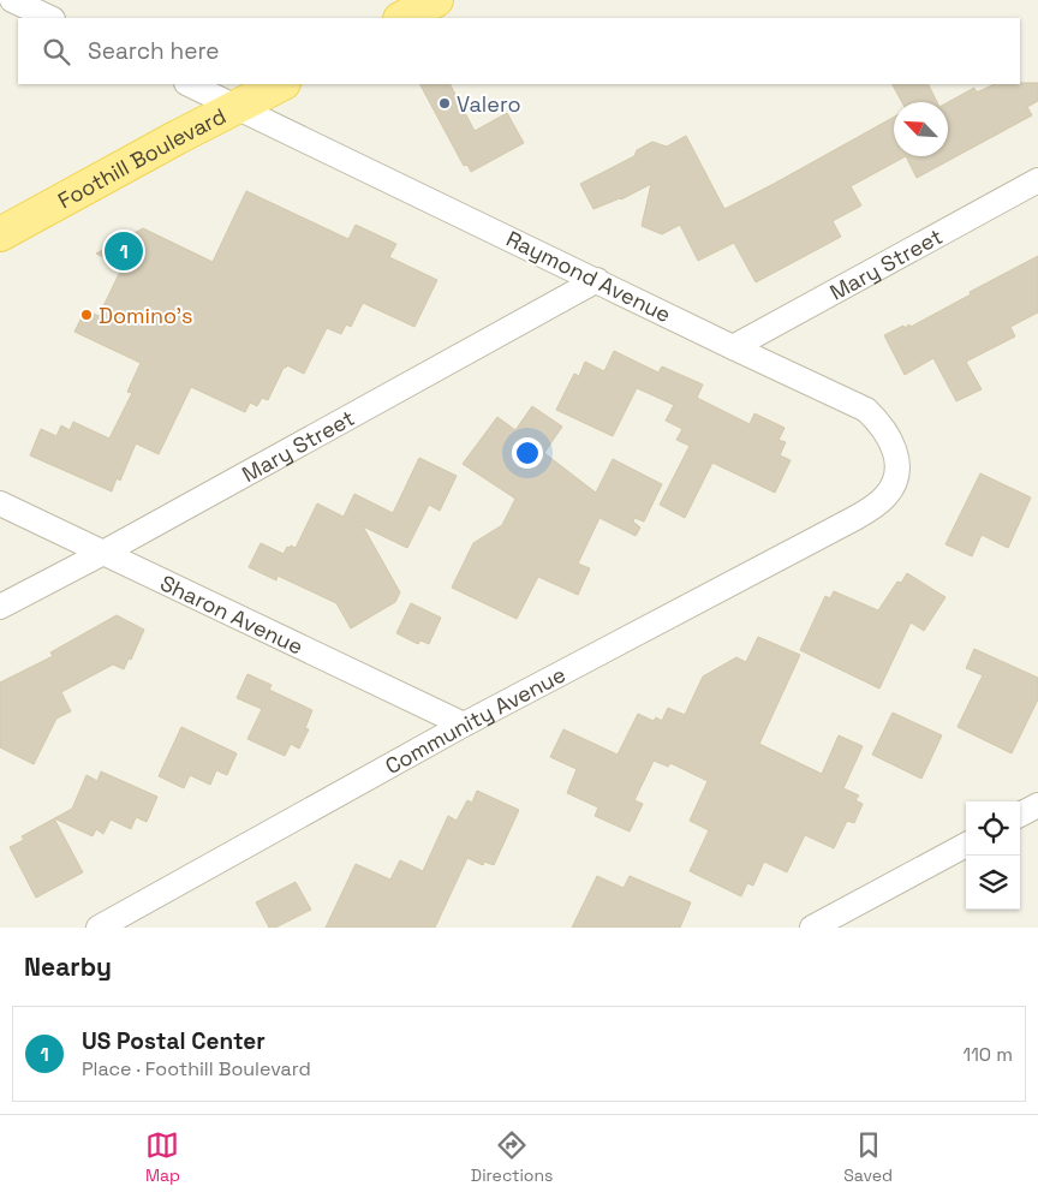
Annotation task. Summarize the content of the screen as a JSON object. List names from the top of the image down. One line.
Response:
{"streets":{"main road":["Foothill Boulevard"],"street":["Mary Street","Raymond Avenue","Sharon Avenue","Community Avenue"]},"crossings":[["Foothill Boulevard","Raymond Avenue"],["Mary Street","Raymond Avenue"],["Mary Street","Sharon Avenue"],["Raymond Avenue","Community Avenue"],["Sharon Avenue","Community Avenue"]],"places":["Valero","Domino's"],"north":"top left","page":{"search":"Search here","pins":"1","heading":"Nearby","list":[{"mark":"1","name":"US Postal Center","note":"Place · Foothill Boulevard","value":"110 m"}],"nav":["Map","Directions","Saved"]}}
